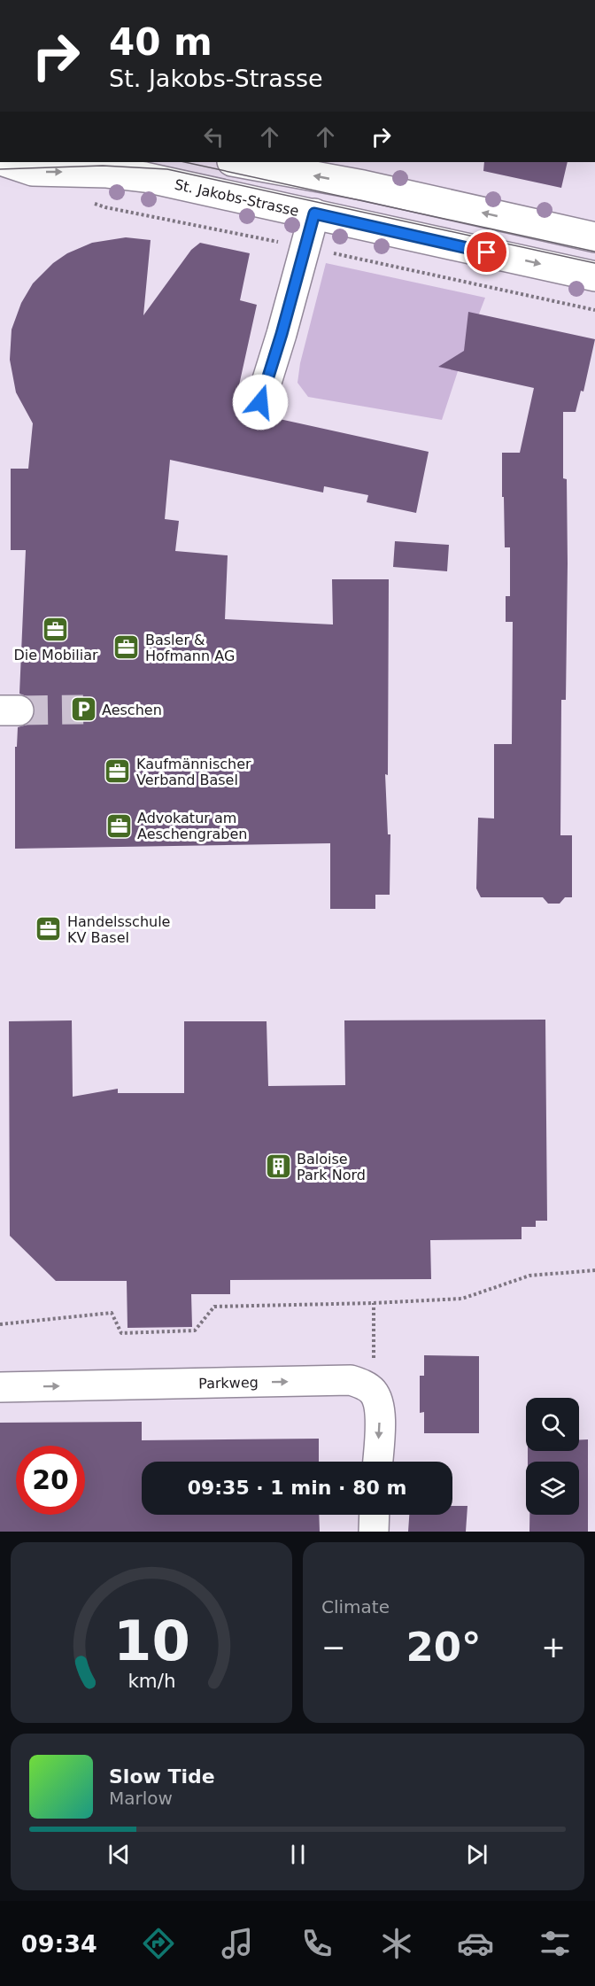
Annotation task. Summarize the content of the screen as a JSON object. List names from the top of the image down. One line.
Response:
{"streets":{"main road":["St. Jakobs-Strasse","Parkweg"]},"one_way":["Parkweg"],"places":{"office":["Die Mobiliar","Basler & Hofmann AG","Kaufmännischer Verband Basel","Advokatur am Aeschengraben","Handelsschule KV Basel"],"parking":["Aeschen"],"building":["Baloise Park Nord"]},"page":{"turn":["40 m","St. Jakobs-Strasse"],"limit":"20","trip":"09:35 · 1 min · 80 m","tile":"Climate","heat":["−","20°","+"],"song":["Slow Tide","Marlow"],"tabs":"09:34","gauge":["10","km/h"]}}
